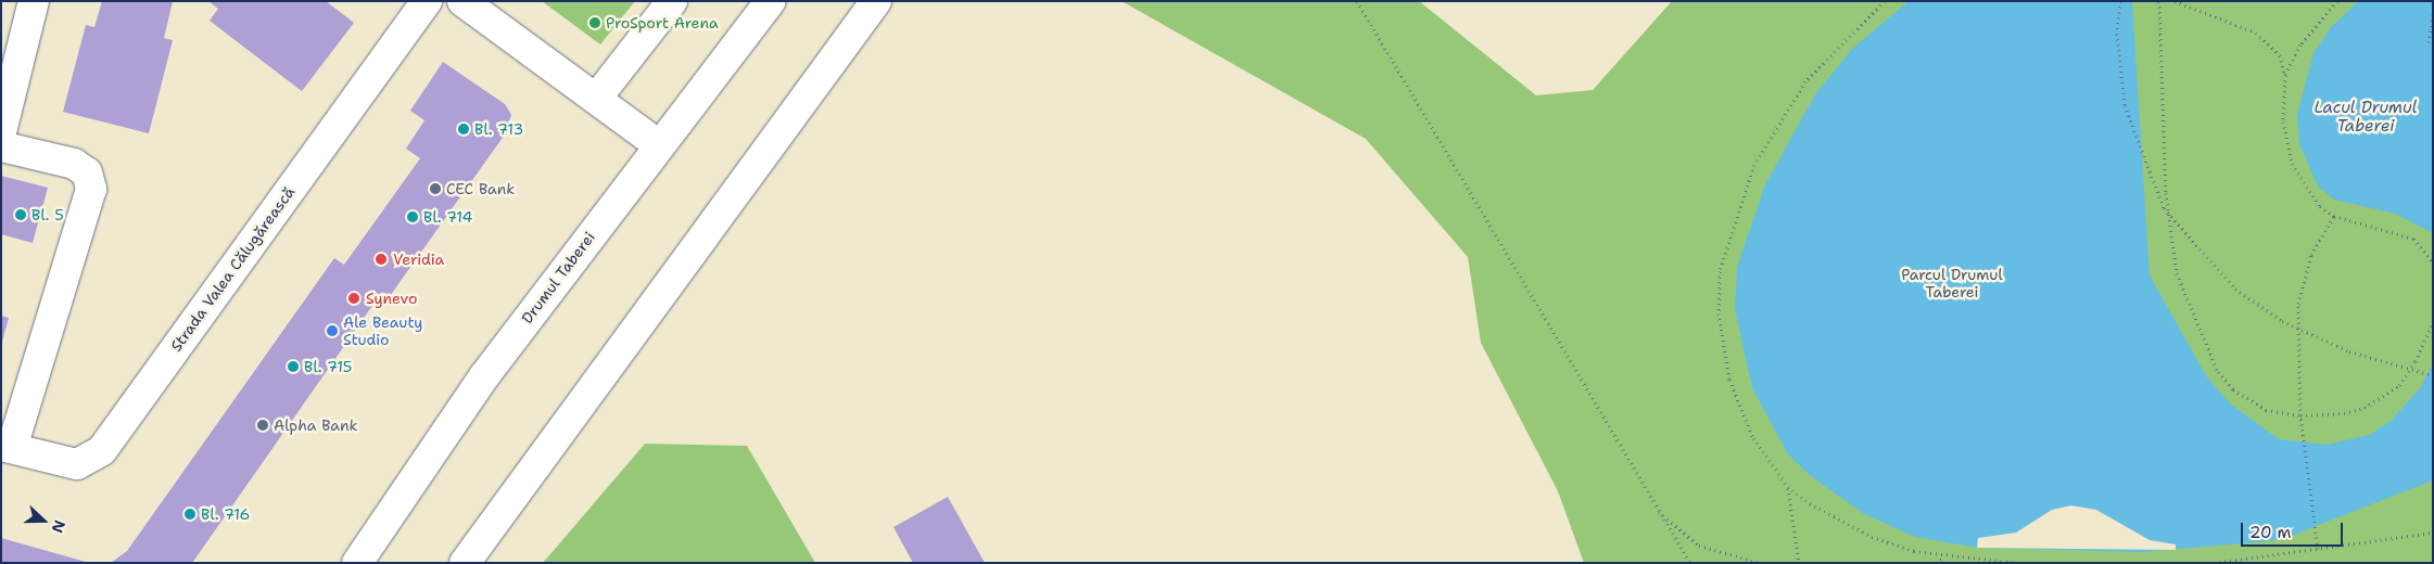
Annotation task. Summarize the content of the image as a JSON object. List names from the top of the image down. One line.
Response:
{"streets":{"street":["Strada Valea Călugărească","Drumul Taberei"]},"water":["Lacul Drumul Taberei"],"parks":["Parcul Drumul Taberei"],"places":["ProSport Arena","Bl. 713","CEC Bank","Bl. 5","Bl. 714","Veridia","Synevo","Ale Beauty Studio","Bl. 715","Alpha Bank","Bl. 716"],"scale_bar":"20 m","north":"right"}
